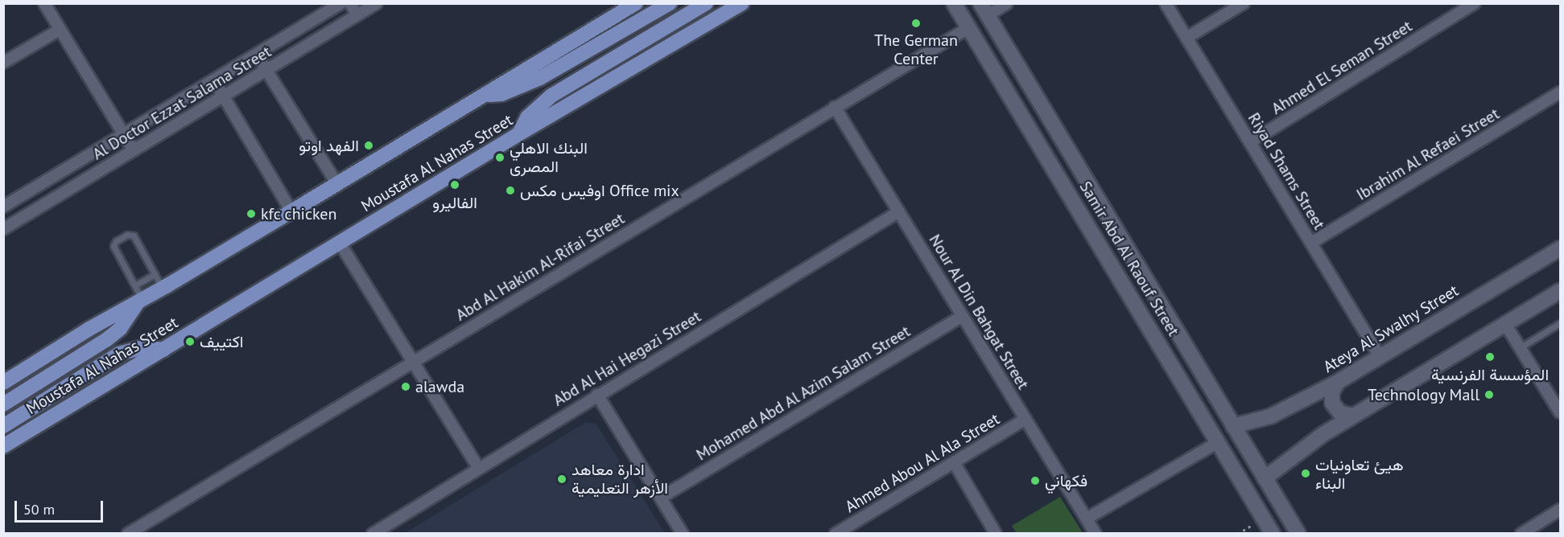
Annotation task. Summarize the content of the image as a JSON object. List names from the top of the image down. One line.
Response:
{"streets":{"main road":["Moustafa Al Nahas Street"],"street":["Ahmed El Seman Street","Al Doctor Ezzat Salama Street","Ibrahim Al Refaei Street","Riyad Shams Street","Samir Abd Al Raouf Street","Abd Al Hakim Al-Rifai Street","Nour Al Din Bahgat Street","Ateya Al Swalhy Street","Abd Al Hai Hegazi Street","Mohamed Abd Al Azim Salam Street","Ahmed Abou Al Ala Street"]},"crossings":[["Ahmed El Seman Street","Riyad Shams Street"],["Ibrahim Al Refaei Street","Riyad Shams Street"],["Riyad Shams Street","Ateya Al Swalhy Street"],["Samir Abd Al Raouf Street","Abd Al Hakim Al-Rifai Street"],["Samir Abd Al Raouf Street","Ateya Al Swalhy Street"],["Abd Al Hakim Al-Rifai Street","Nour Al Din Bahgat Street"],["Nour Al Din Bahgat Street","Abd Al Hai Hegazi Street"],["Nour Al Din Bahgat Street","Mohamed Abd Al Azim Salam Street"],["Nour Al Din Bahgat Street","Ahmed Abou Al Ala Street"]],"places":["The German Center","الفهد اوتو","البنك الاهلي المصرى","الفاليرو","اوفيس مكس Office mix","kfc chicken","اكتييف","المؤسسة الفرنسية","alawda","Technology Mall","هيئ تعاونيات البناء","ادارة معاهد الأزهر التعليمية","فكهاني"],"scale_bar":"50 m"}
